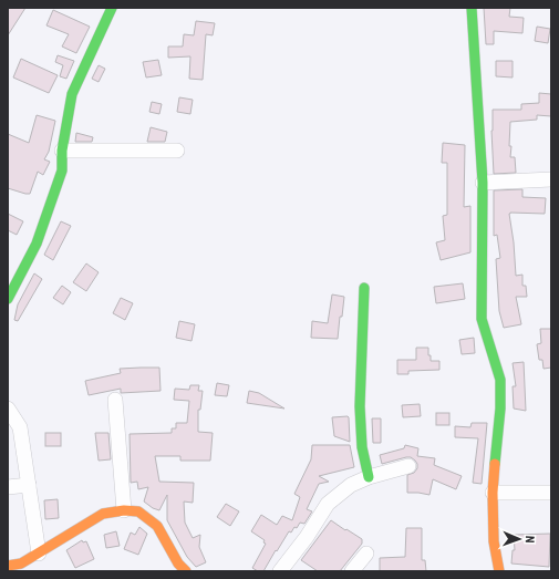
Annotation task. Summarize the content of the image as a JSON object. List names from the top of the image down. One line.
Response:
{"north":"right"}
